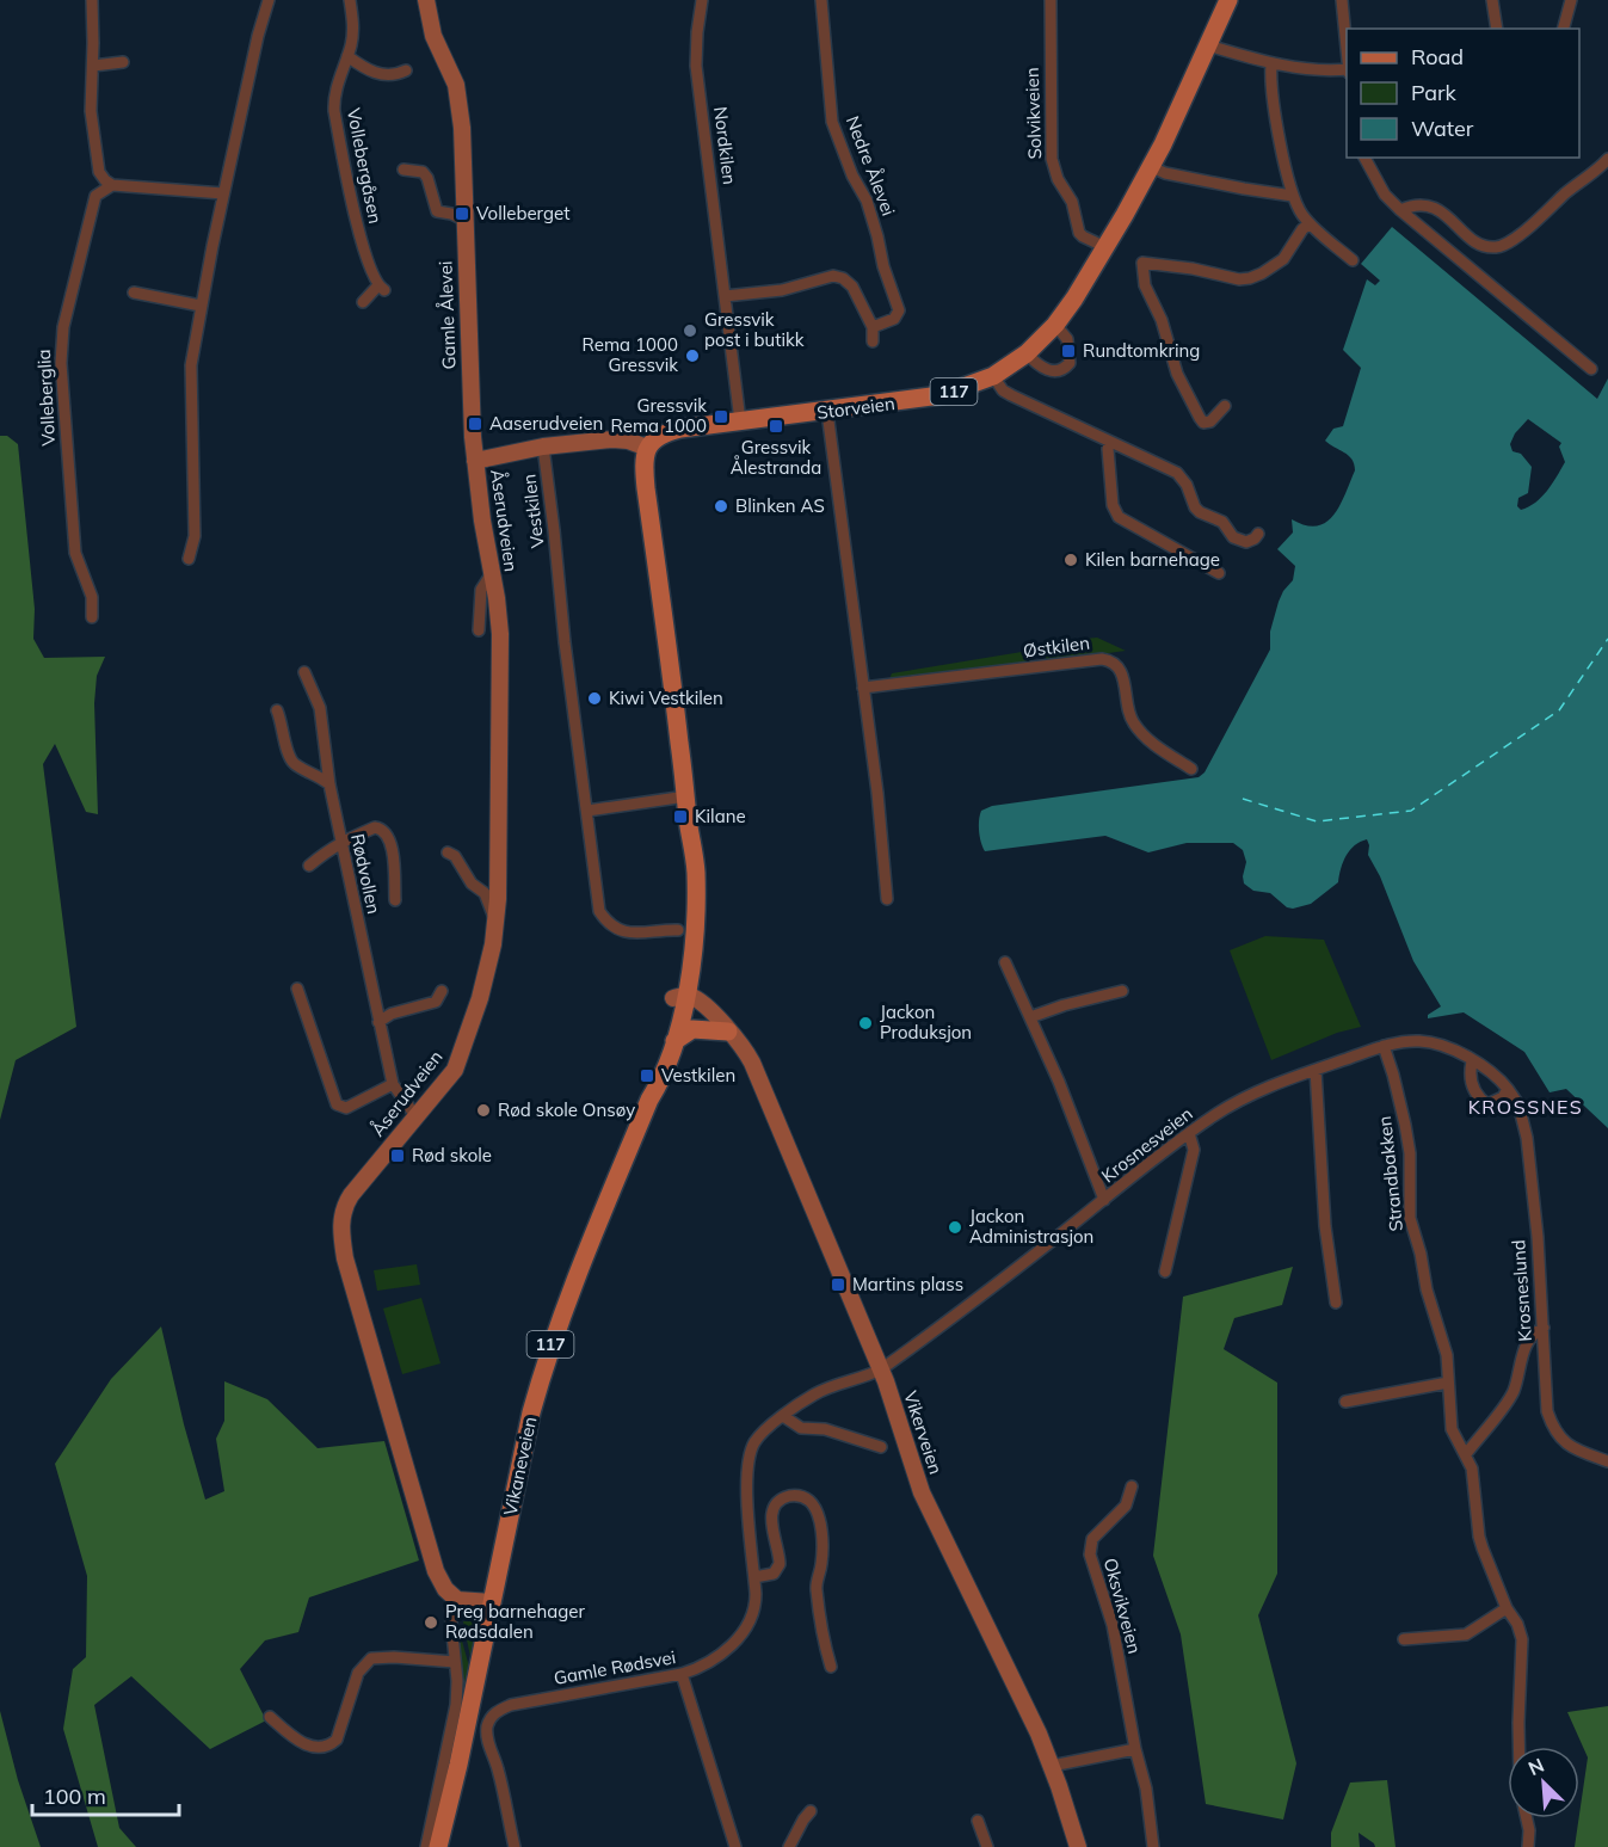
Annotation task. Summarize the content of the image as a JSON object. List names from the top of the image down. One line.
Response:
{"streets":{"main road":["Gamle Ålevei","117","Storveien","Åserudveien","Vikerveien","Vikaneveien"],"street":["Solvikveien","Nordkilen","Vollebergåsen","Nedre Ålevei","Volleberglia","Vestkilen","Østkilen","Rødvollen","Krosnesveien","Strandbakken","Krosneslund","Oksvikveien","Gamle Rødsvei"]},"crossings":[["Solvikveien","Storveien"],["Nordkilen","Storveien"],["Gamle Ålevei","Åserudveien"],["117","Storveien"],["117","Vikerveien"],["117","Vikaneveien"],["Åserudveien","Rødvollen"],["Krosnesveien","Strandbakken"],["Krosnesveien","Krosneslund"],["Krosnesveien","Vikerveien"],["Krosnesveien","Gamle Rødsvei"],["Vikerveien","Vikaneveien"],["Vikerveien","Gamle Rødsvei"]],"districts":["KROSSNES"],"places":{"transit":["Volleberget","Rundtomkring","Gressvik Rema 1000","Aaserudveien","Gressvik Ålestranda","Kilane","Vestkilen","Rød skole","Martins plass"],"other":["Gressvik post i butikk","Rema 1000 Gressvik","Blinken AS","Kilen barnehage","Kiwi Vestkilen","Jackon Produksjon","Rød skole Onsøy","Jackon Administrasjon","Preg barnehager Rødsdalen"]},"legend":["Road","Park","Water"],"scale_bar":"100 m","north":"top left"}
